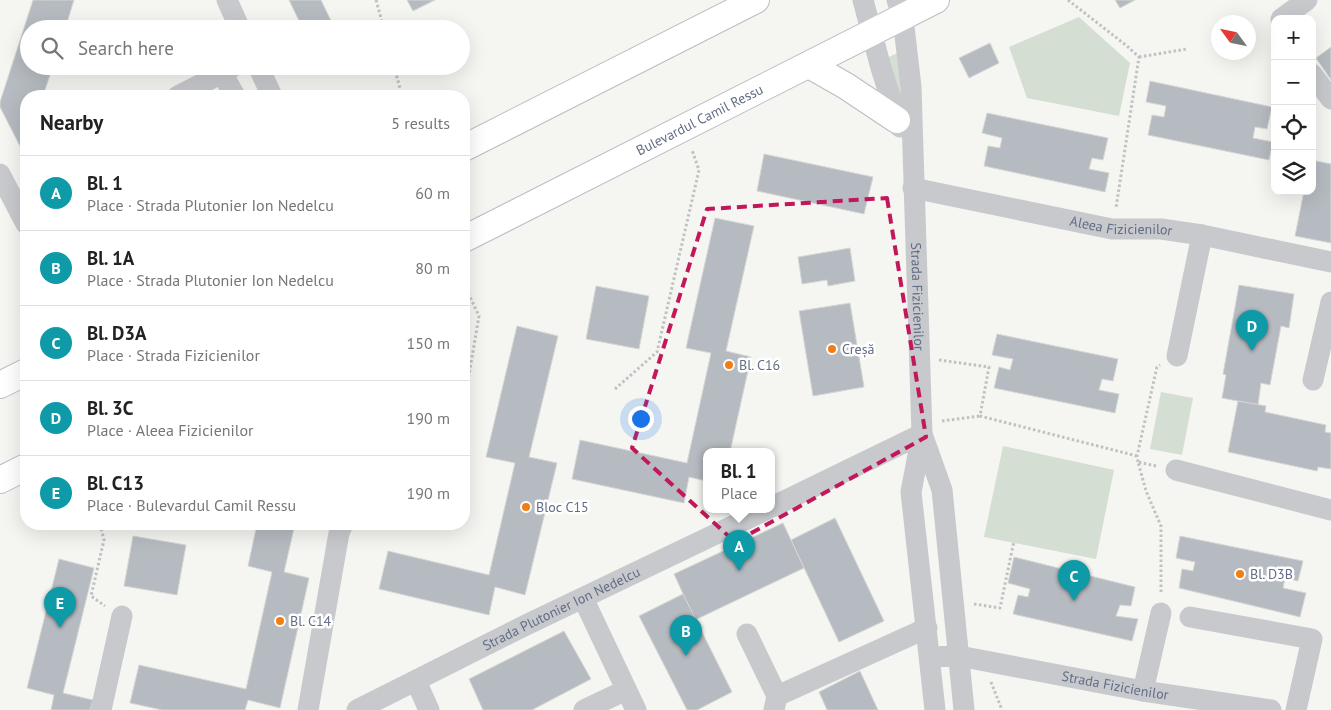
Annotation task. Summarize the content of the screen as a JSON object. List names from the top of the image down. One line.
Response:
{"streets":{"main road":["Bulevardul Camil Ressu"],"street":["Aleea Fizicienilor","Strada Fizicienilor","Strada Plutonier Ion Nedelcu"]},"crossings":[["Bulevardul Camil Ressu","Strada Fizicienilor"],["Aleea Fizicienilor","Strada Fizicienilor"]],"places":["Creșă","Bl. C16","Bloc C15","Bl. D3B","Bl. C14"],"north":"top left","page":{"map_buttons":["+","−"],"search":"Search here","heading":["Nearby","5 results"],"list":[{"mark":"A","name":"Bl. 1","note":"Place · Strada Plutonier Ion Nedelcu","value":"60 m"},{"mark":"B","name":"Bl. 1A","note":"Place · Strada Plutonier Ion Nedelcu","value":"80 m"},{"mark":"C","name":"Bl. D3A","note":"Place · Strada Fizicienilor","value":"150 m"},{"mark":"D","name":"Bl. 3C","note":"Place · Aleea Fizicienilor","value":"190 m"},{"mark":"E","name":"Bl. C13","note":"Place · Bulevardul Camil Ressu","value":"190 m"}],"pins":["D","A","C","E","B"],"popup":["Bl. 1","Place"]}}
